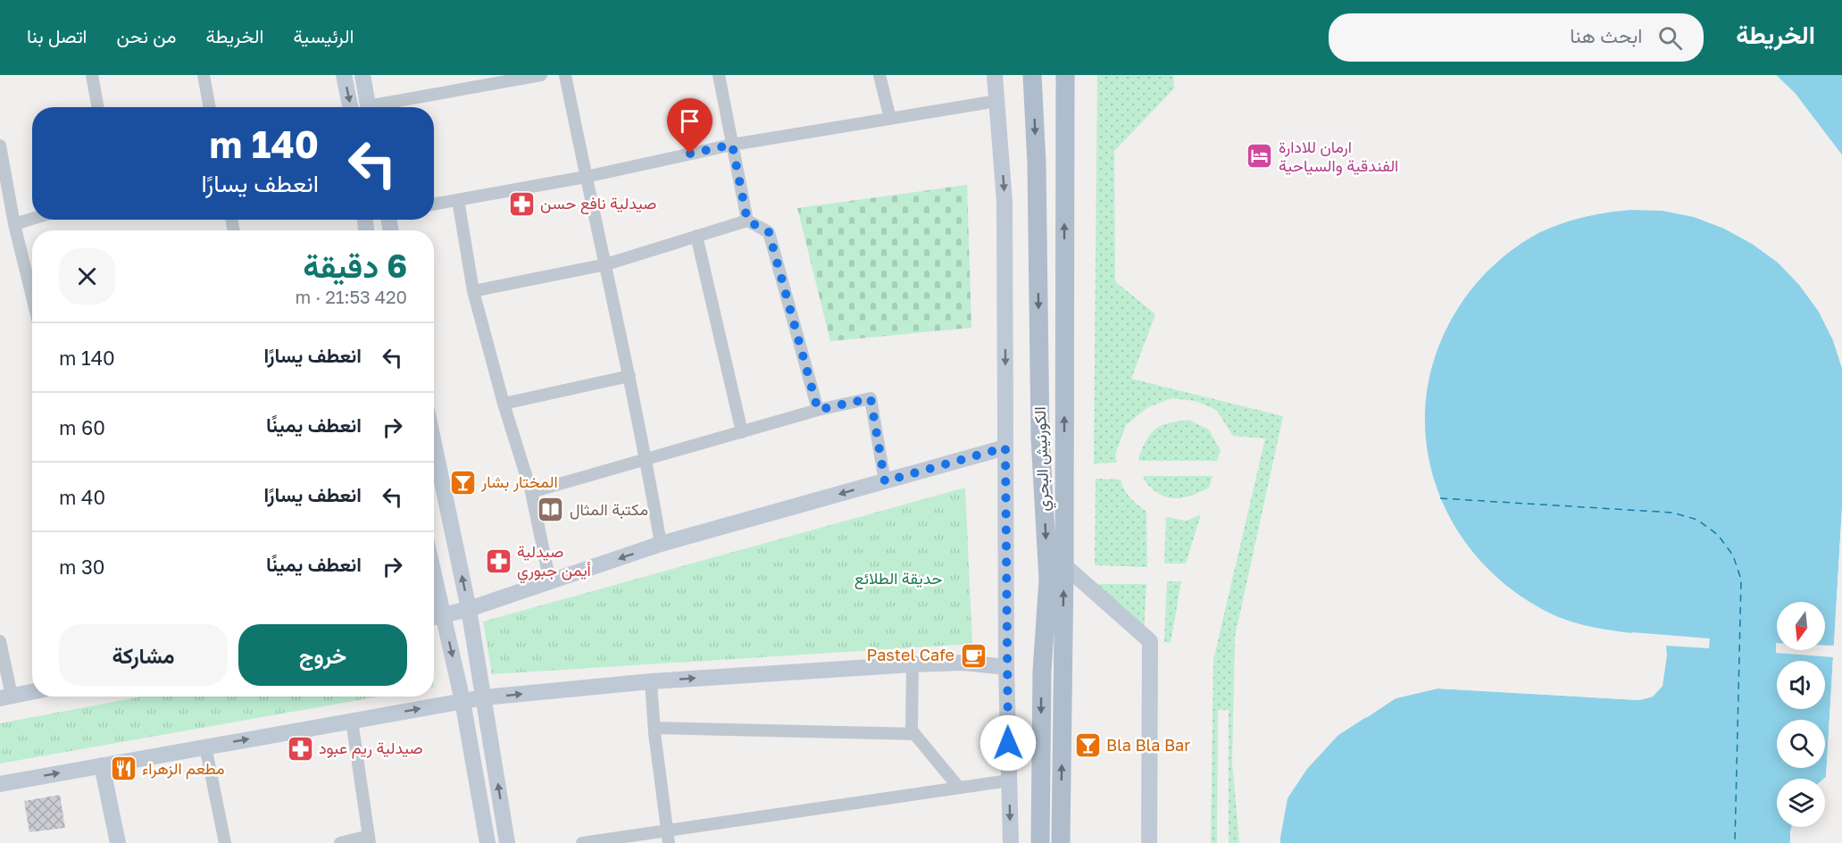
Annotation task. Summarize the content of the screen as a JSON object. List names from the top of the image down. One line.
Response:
{"streets":{"main road":["الكورنيش البحري"]},"parks":["حديقة الطلائع"],"places":{"hotel":["ارمان للادارة الفندقية والسياحية"],"pharmacy":["صيدلية نافع حسن","صيدلية أيمن جبوري","صيدلية ريم عبود"],"bar":["المختار بشار","Bla Bla Bar"],"library":["مكتبة المثال"],"cafe":["Pastel Cafe"],"restaurant":["مطعم الزهراء"]},"north":"bottom","page":{"header":"الخريطة","search":"ابحث هنا","nav":["الرئيسية","الخريطة","من نحن","اتصل بنا"],"turn":["140 m","انعطف يسارًا"],"heading":["6 دقيقة","420 m · 21:53"],"list":[{"name":"انعطف يسارًا","value":"140 m"},{"name":"انعطف يمينًا","value":"60 m"},{"name":"انعطف يسارًا","value":"40 m"},{"name":"انعطف يمينًا","value":"30 m"}],"buttons":["خروج","مشاركة"]}}
